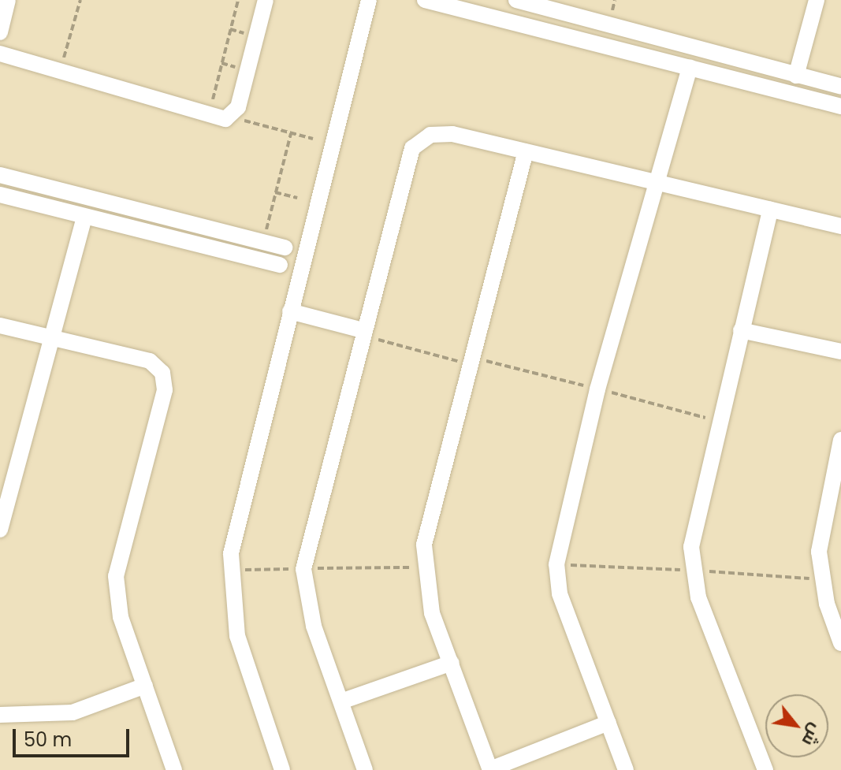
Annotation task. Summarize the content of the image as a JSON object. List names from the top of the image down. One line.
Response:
{"scale_bar":"50 m","north":"bottom right"}
